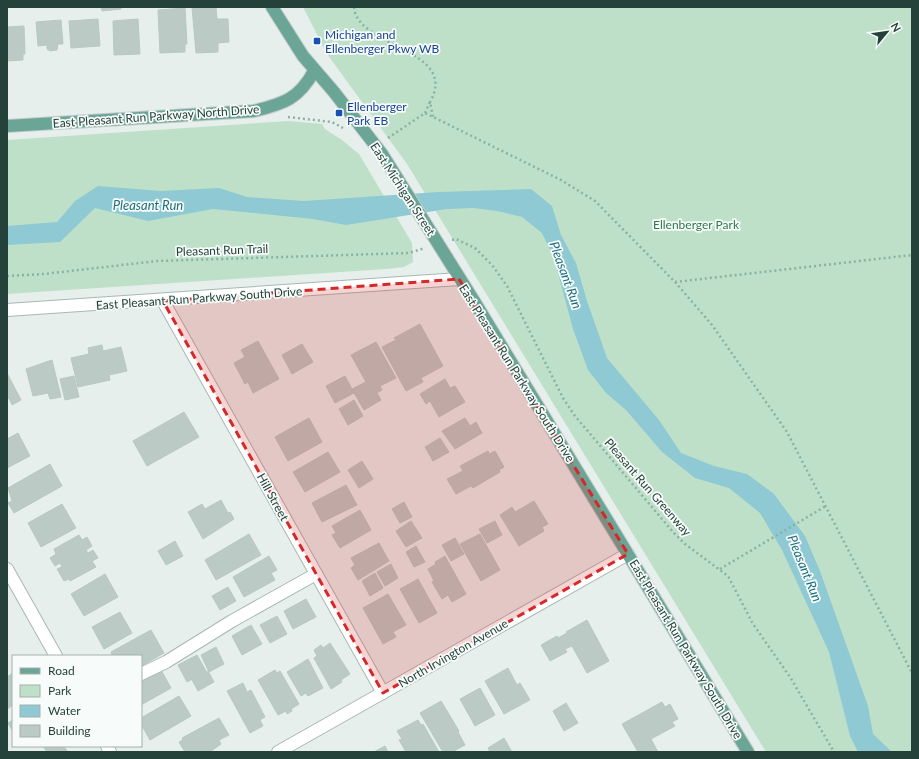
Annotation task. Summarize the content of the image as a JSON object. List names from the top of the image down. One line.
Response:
{"streets":{"main road":["East Pleasant Run Parkway North Drive","East Michigan Street","East Pleasant Run Parkway South Drive"],"street":["Hill Street","North Irvington Avenue"],"path":["Pleasant Run Trail","Pleasant Run Greenway"]},"crossings":[["East Pleasant Run Parkway North Drive","East Michigan Street"],["East Michigan Street","Pleasant Run Trail"],["East Michigan Street","East Pleasant Run Parkway South Drive"],["East Michigan Street","Pleasant Run Greenway"],["Pleasant Run Trail","Pleasant Run Greenway"],["East Pleasant Run Parkway South Drive","Hill Street"],["East Pleasant Run Parkway South Drive","North Irvington Avenue"],["Hill Street","North Irvington Avenue"]],"water":["Pleasant Run"],"parks":["Ellenberger Park"],"places":{"transit":["Michigan and Ellenberger Pkwy WB","Ellenberger Park EB"]},"legend":["Road","Park","Water","Building"],"north":"top right"}
